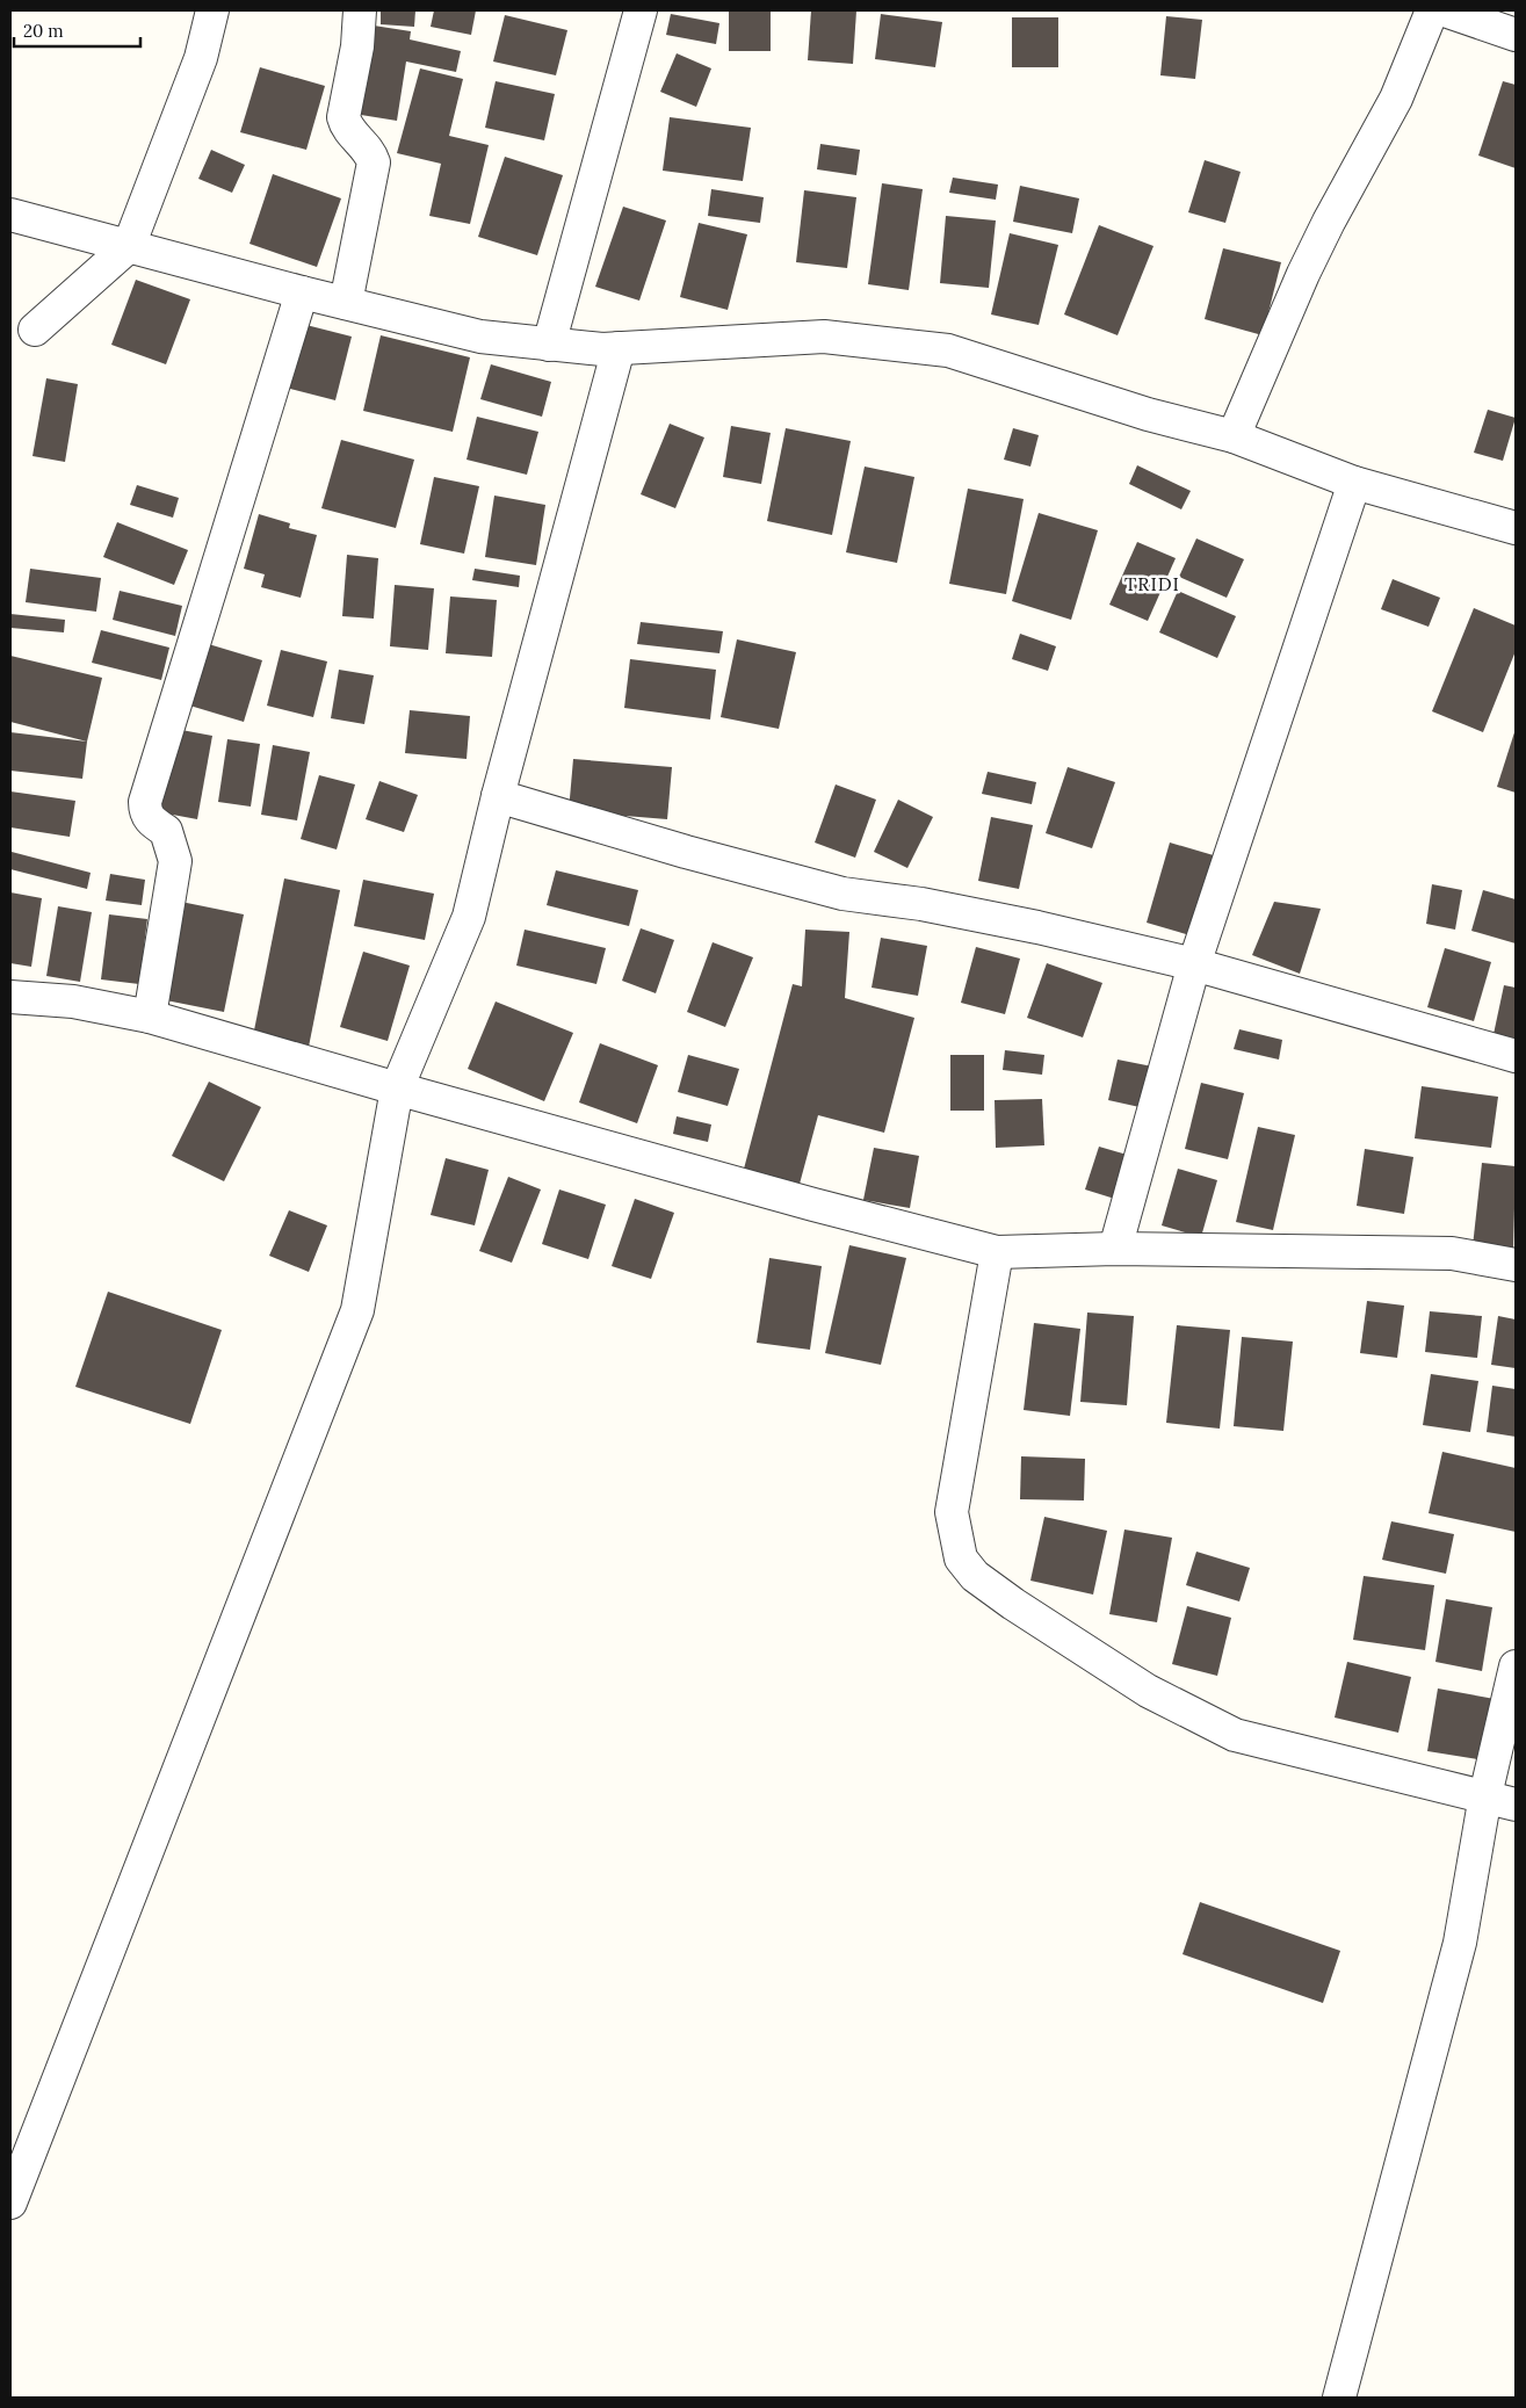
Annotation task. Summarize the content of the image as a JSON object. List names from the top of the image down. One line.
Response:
{"districts":["TRIDI"],"scale_bar":"20 m"}
